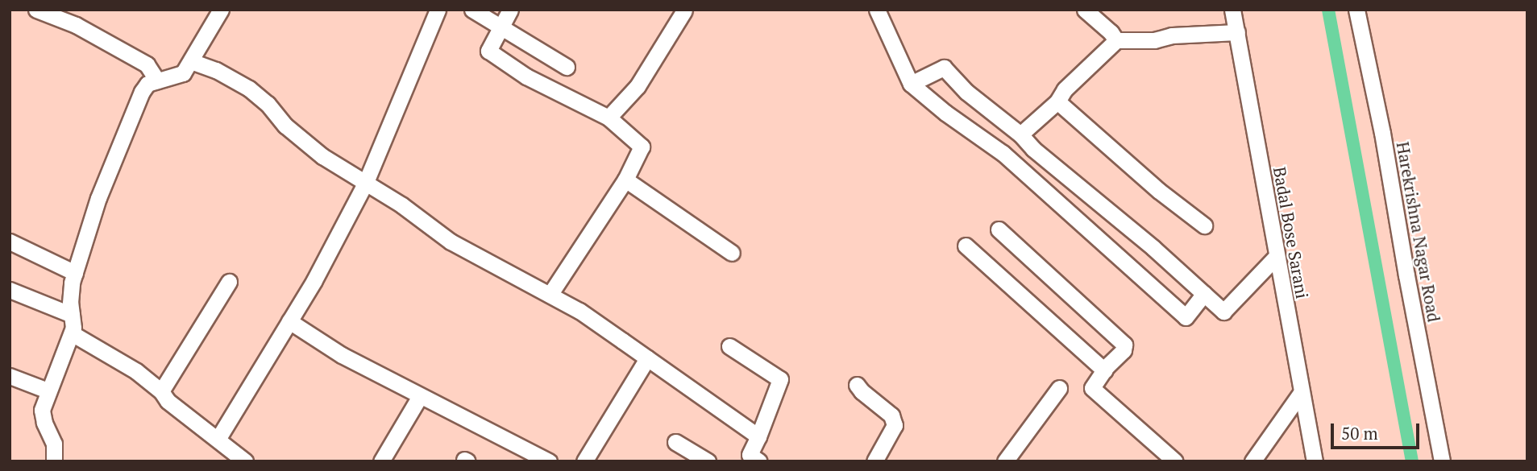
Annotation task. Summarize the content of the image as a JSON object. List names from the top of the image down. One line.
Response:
{"streets":{"street":["Harekrishna Nagar Road","Badal Bose Sarani"]},"scale_bar":"50 m"}
